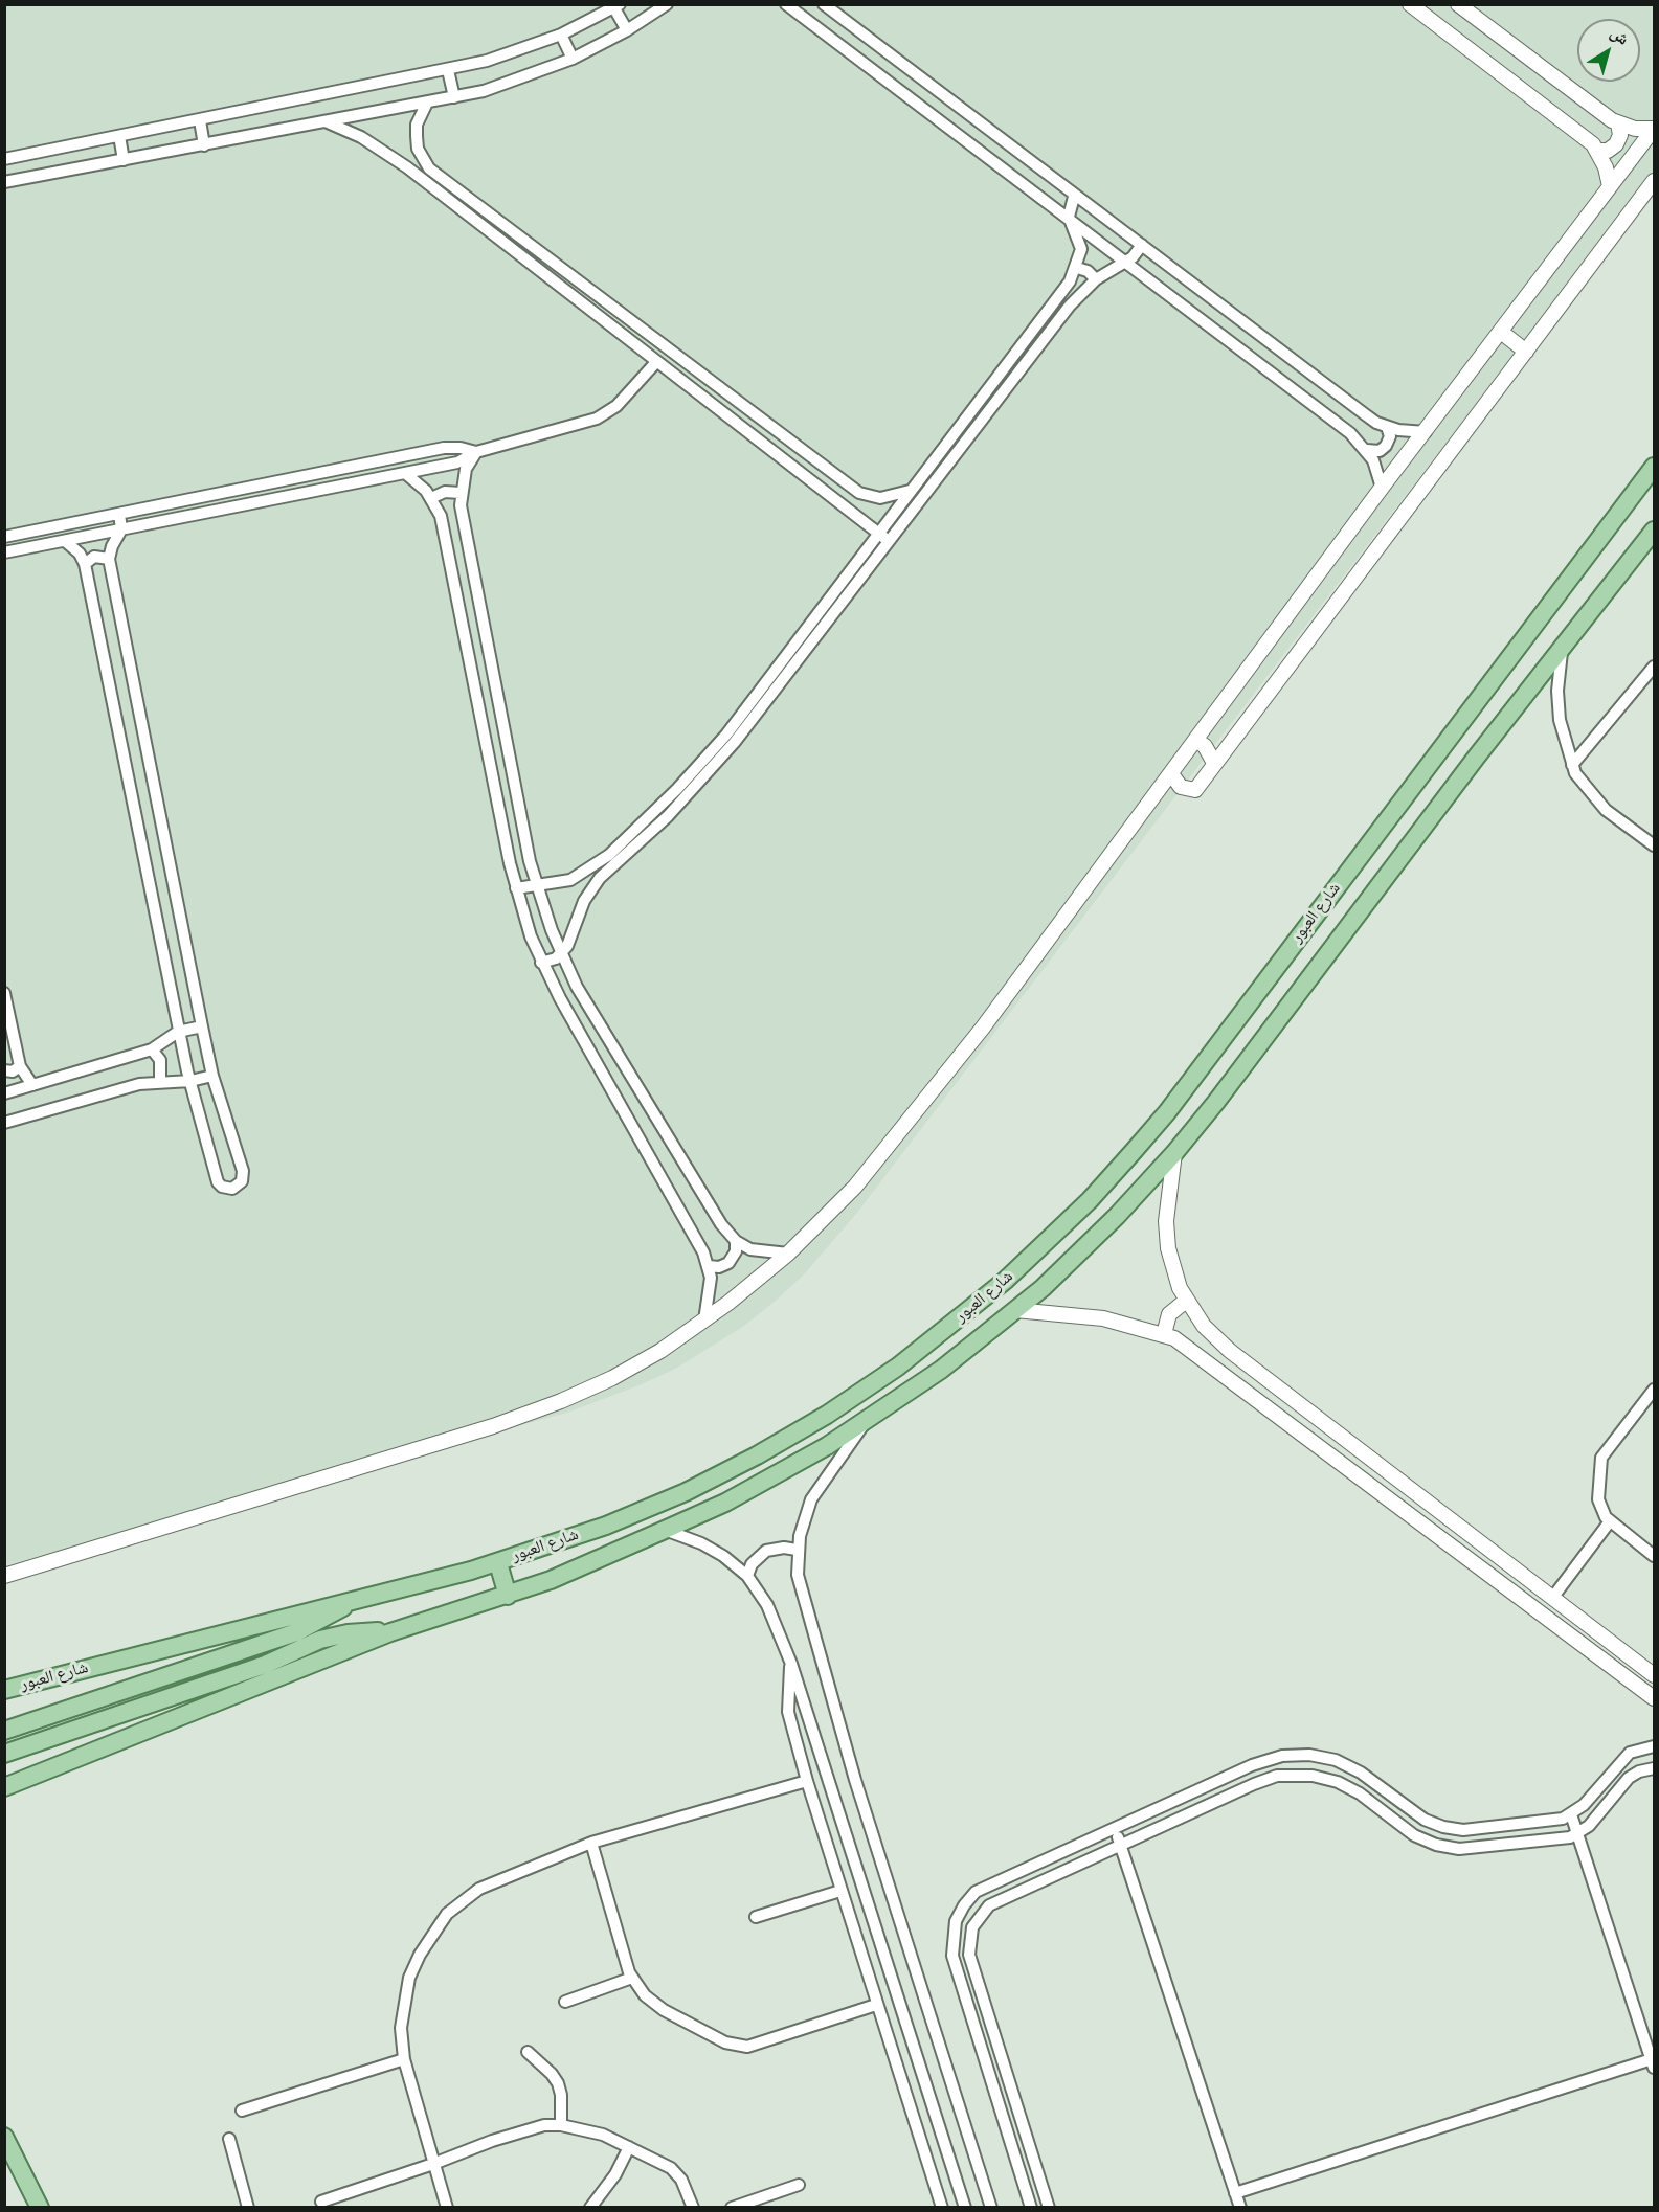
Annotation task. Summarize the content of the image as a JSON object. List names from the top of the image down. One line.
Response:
{"streets":{"main road":["شارع العبور"]},"north":"top right"}
